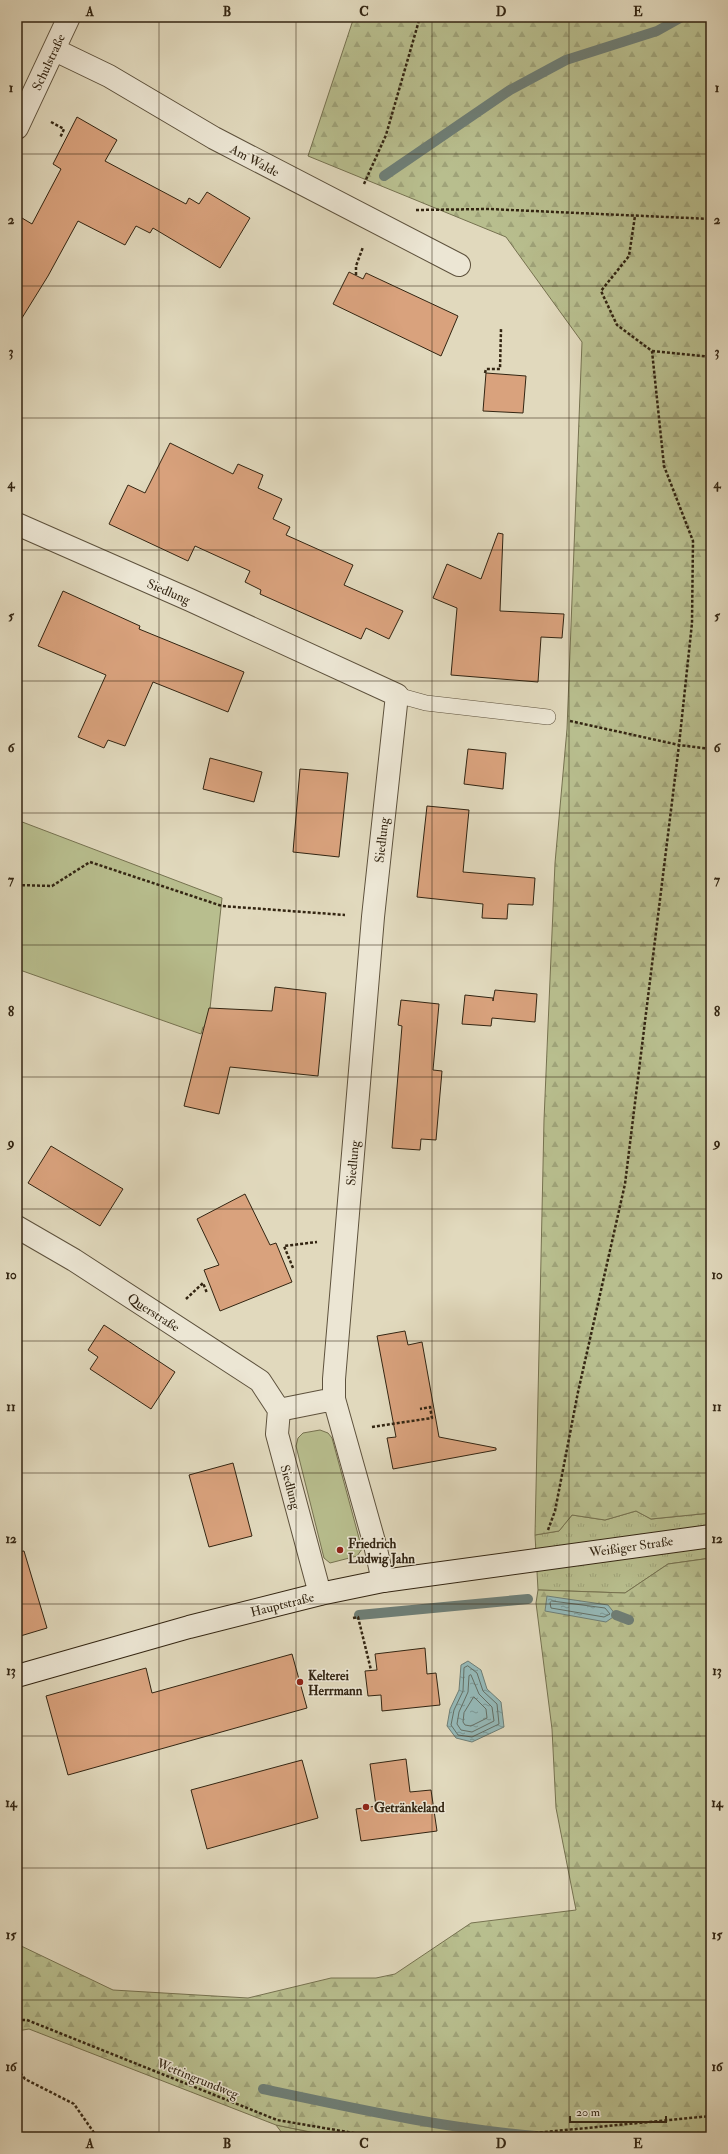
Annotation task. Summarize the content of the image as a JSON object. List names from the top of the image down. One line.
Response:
{"streets":{"street":["Schulstraße","Am Walde","Siedlung","Querstraße","Weißiger Straße","Hauptstraße"],"path":["Wettingrundweg"]},"crossings":[["Schulstraße","Am Walde"],["Siedlung","Querstraße"],["Siedlung","Hauptstraße"],["Weißiger Straße","Hauptstraße"]],"places":["Friedrich Ludwig Jahn","Kelterei Herrmann","Getränkeland"],"scale_bar":"20 m","grid":{"columns":["A","B","C","D","E"],"rows":["1","2","3","4","5","6","7","8","9","10","11","12","13","14","15","16"]}}
